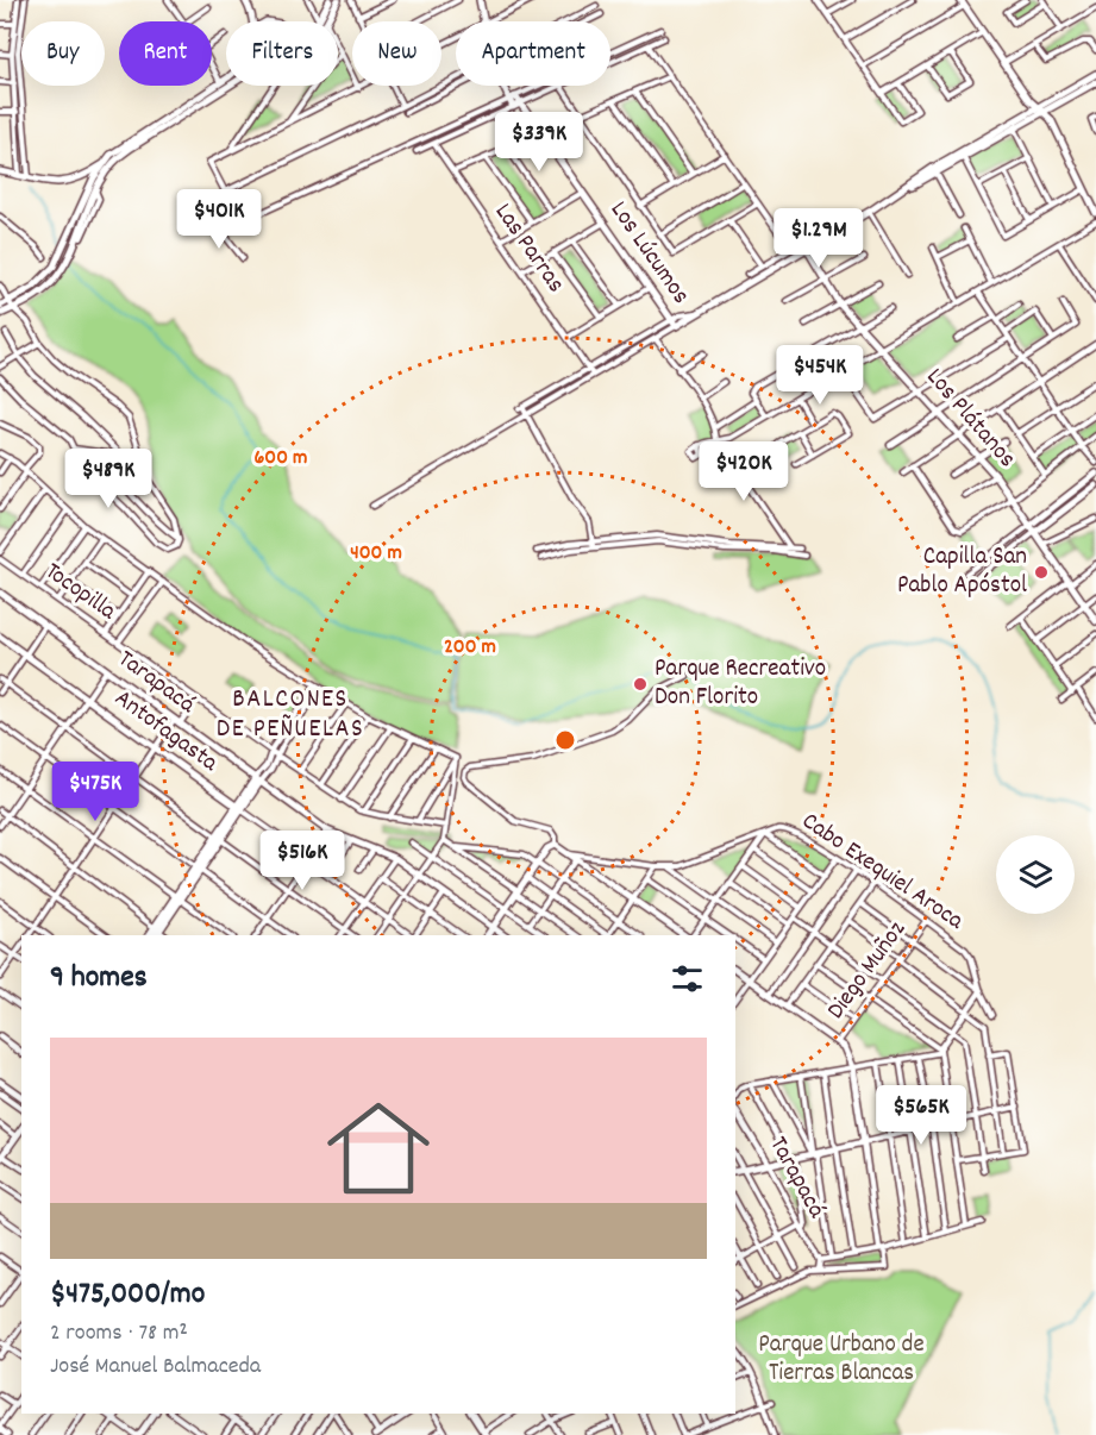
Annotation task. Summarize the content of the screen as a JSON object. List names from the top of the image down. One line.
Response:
{"streets":{"street":["Las Parras","Los Lúcumos","Los Plátanos","Tocopilla","Tarapacá","Antofagasta","Cabo Exequiel Aroca","Diego Muñoz"]},"crossings":[["Cabo Exequiel Aroca","Diego Muñoz"]],"districts":["BALCONES DE PEÑUELAS"],"parks":["Parque Urbano de Tierras Blancas"],"places":["Capilla San Pablo Apóstol","Parque Recreativo Don Florito"],"page":{"chip":["Buy","Rent","Filters","New","Apartment"],"price":["$339K","$401K","$1.29M","$454K","$420K","$489K","$475K","$516K","$565K"],"heading":"9 homes","list":[{"name":"$475,000/mo","note":"2 rooms · 78 m² · José Manuel Balmaceda"}]},"rings":["600 m","400 m","200 m"]}
